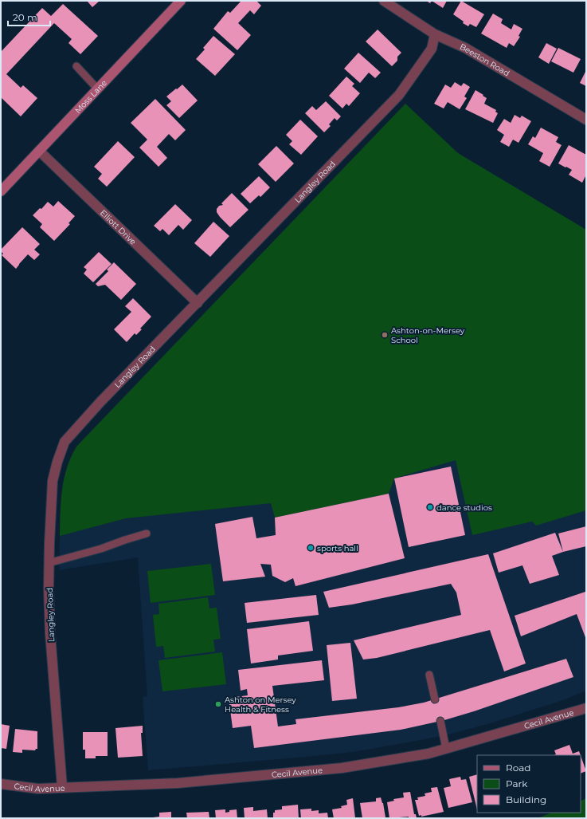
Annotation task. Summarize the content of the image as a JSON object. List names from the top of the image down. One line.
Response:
{"streets":{"street":["Beeston Road","Moss Lane","Langley Road","Elliott Drive","Cecil Avenue"]},"crossings":[["Beeston Road","Langley Road"],["Moss Lane","Elliott Drive"],["Langley Road","Elliott Drive"],["Langley Road","Cecil Avenue"]],"places":["Ashton-on-Mersey School","dance studios","sports hall","Ashton on Mersey Health & Fitness"],"legend":["Road","Park","Building"],"scale_bar":"20 m"}
